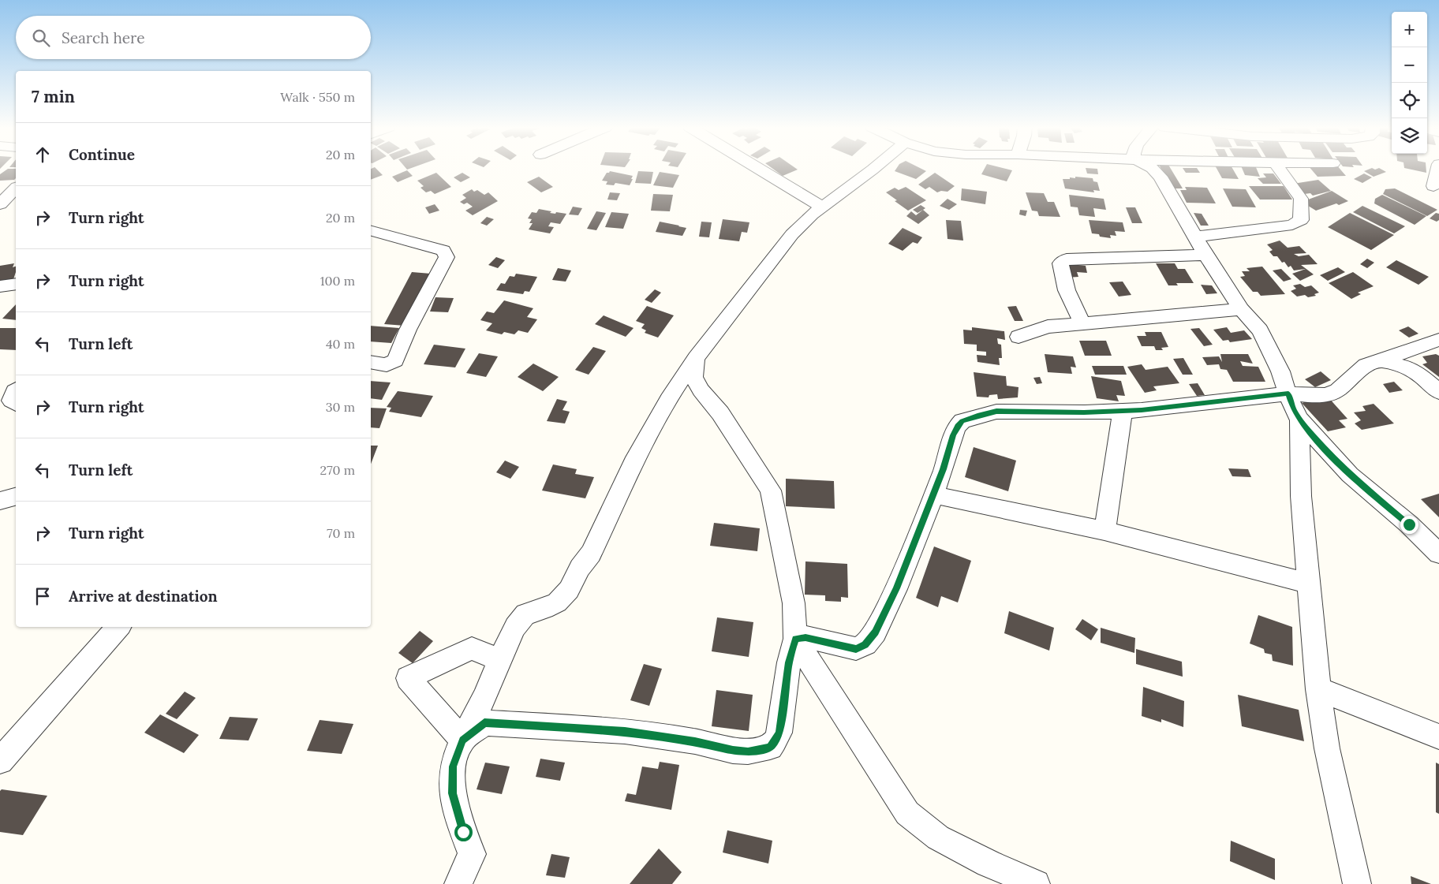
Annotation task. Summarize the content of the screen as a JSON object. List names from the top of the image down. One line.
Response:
{"page":{"map_buttons":["+","−"],"search":"Search here","heading":["7 min","Walk · 550 m"],"list":[["Continue","20 m"],["Turn right","20 m"],["Turn right","100 m"],["Turn left","40 m"],["Turn right","30 m"],["Turn left","270 m"],["Turn right","70 m"],"Arrive at destination"]}}
